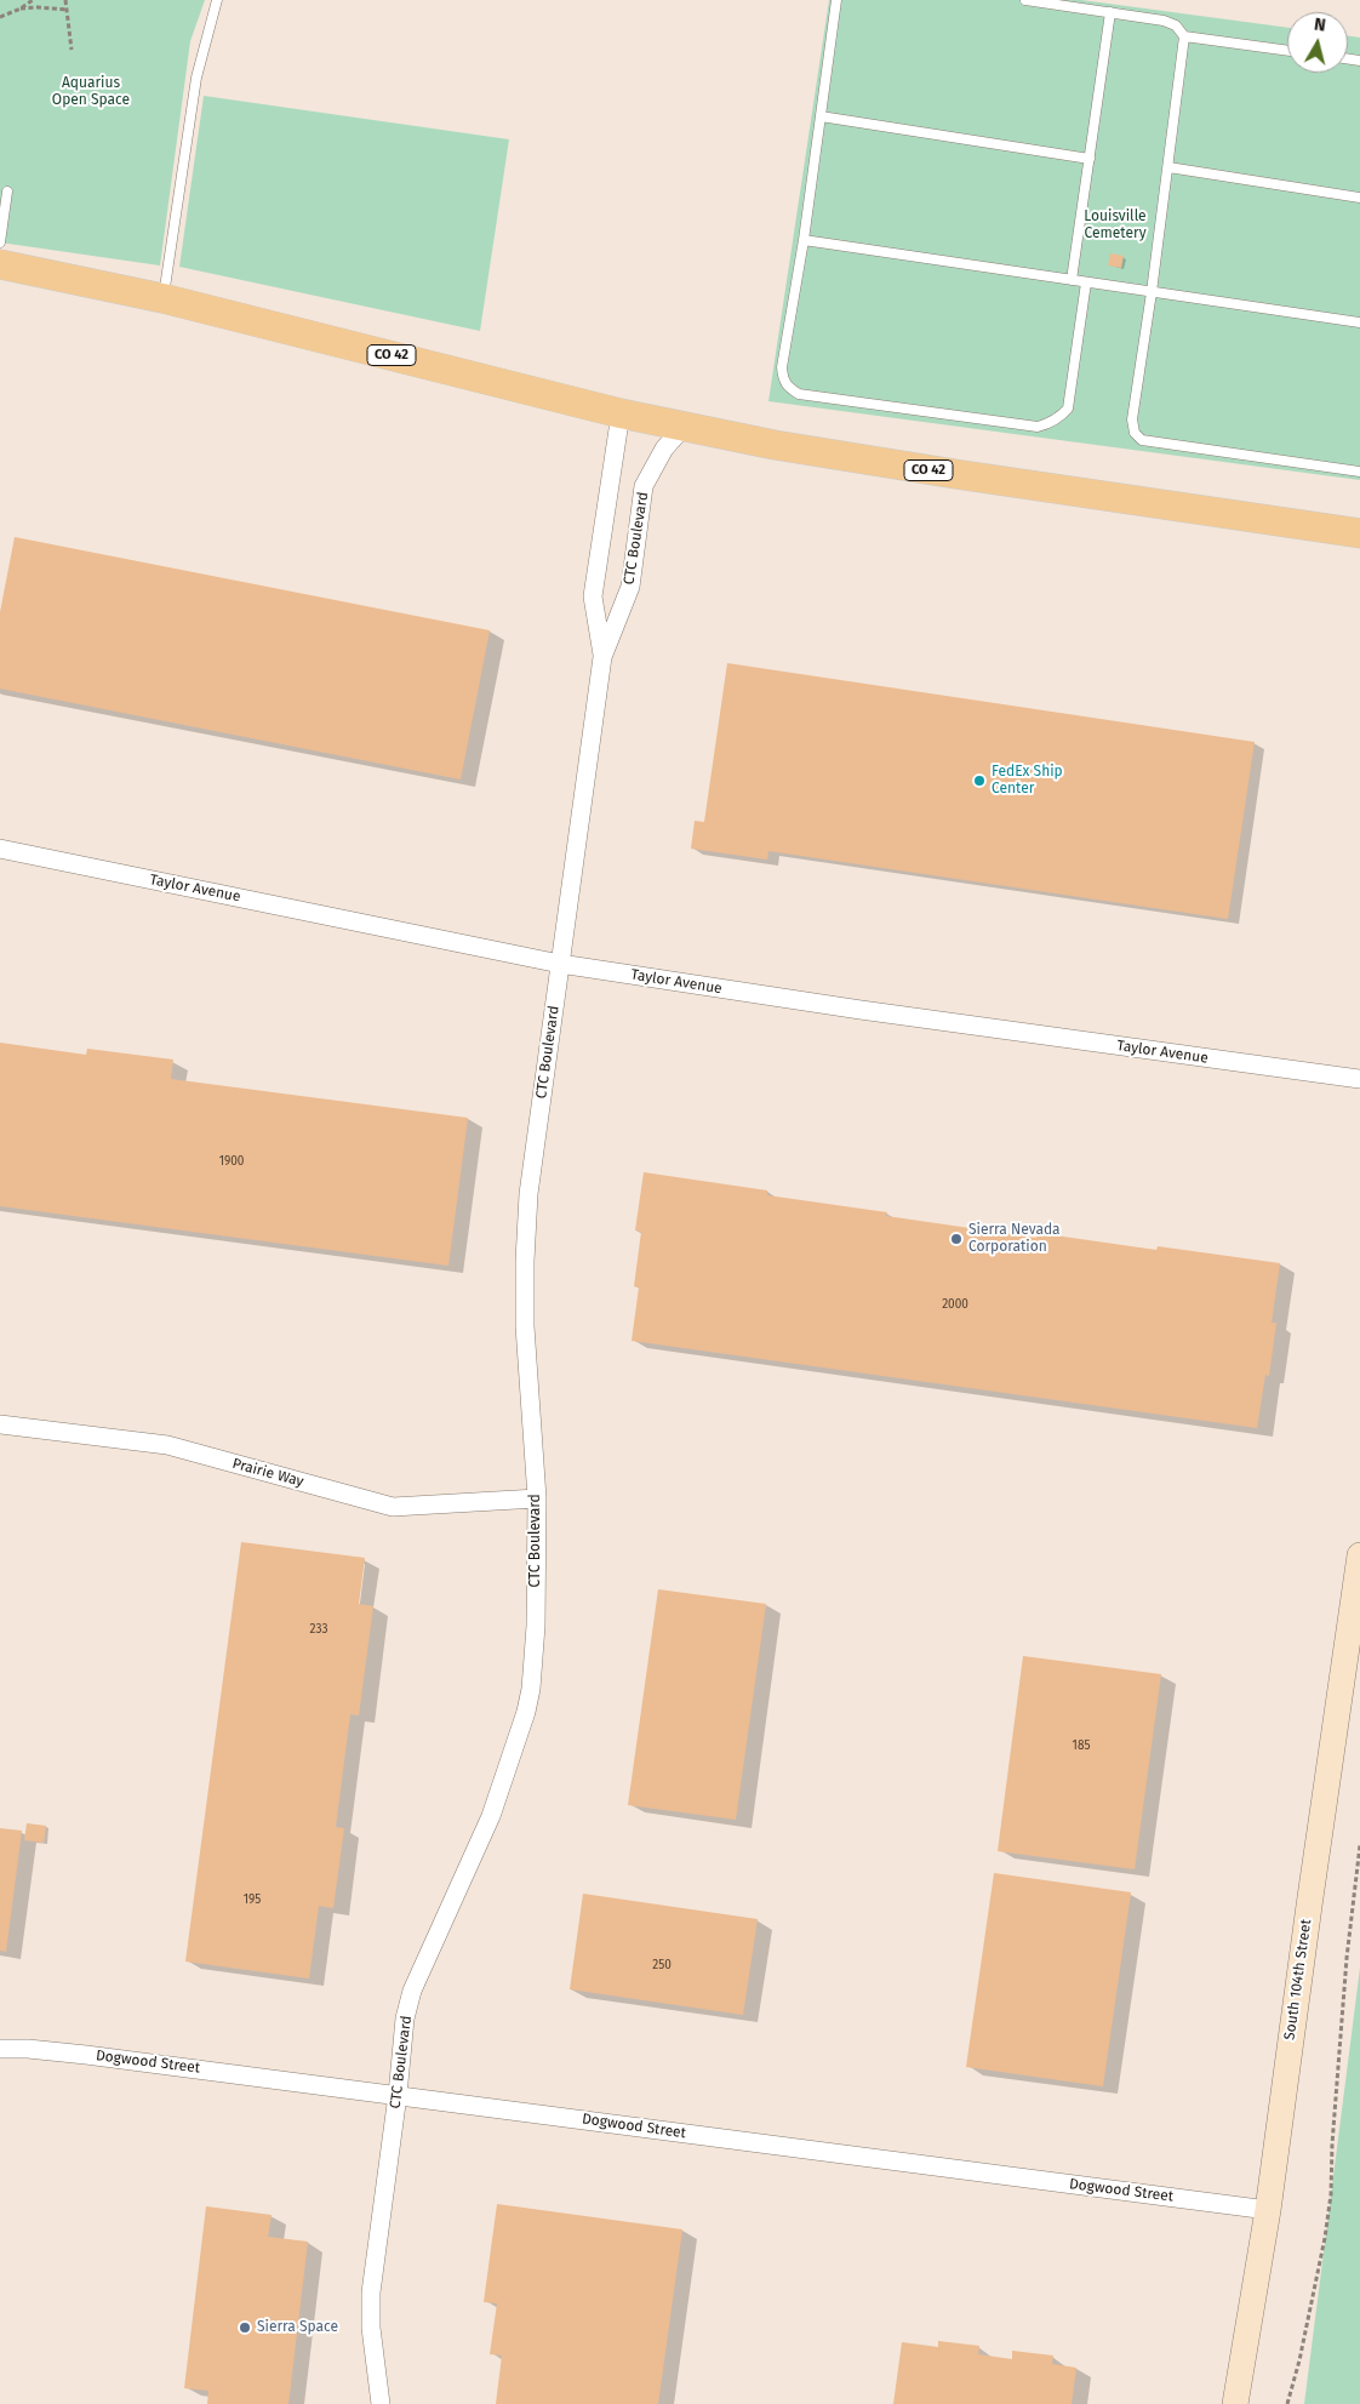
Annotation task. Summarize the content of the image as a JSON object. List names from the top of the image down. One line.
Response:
{"streets":{"main road":["CO 42"],"street":["CTC Boulevard","Taylor Avenue","Prairie Way","South 104th Street","Dogwood Street"]},"crossings":[["CO 42","CTC Boulevard"],["CTC Boulevard","Taylor Avenue"],["CTC Boulevard","Prairie Way"],["CTC Boulevard","Dogwood Street"],["South 104th Street","Dogwood Street"]],"parks":["Aquarius Open Space","Louisville Cemetery"],"places":["FedEx Ship Center","Sierra Nevada Corporation","Sierra Space"],"house_numbers":["1900","2000","233","185","195","250"],"north":"top"}
